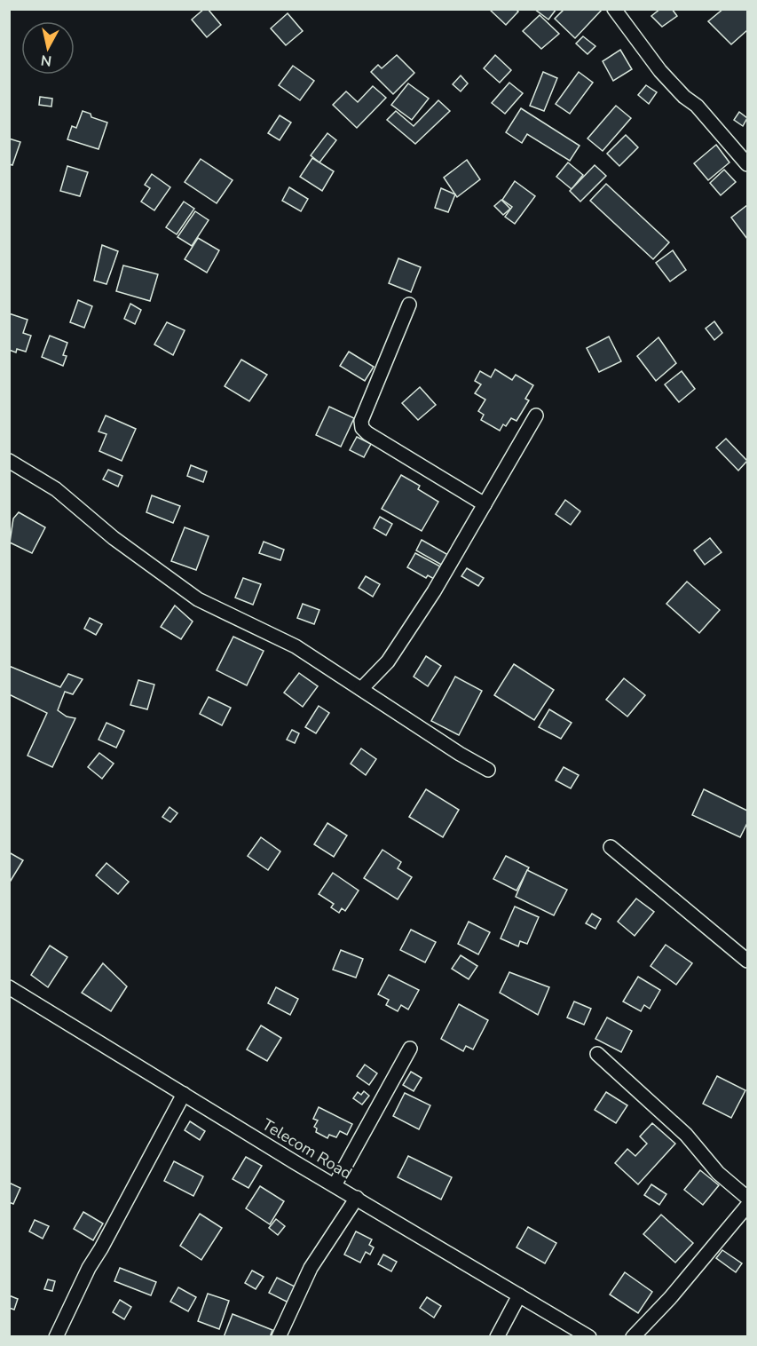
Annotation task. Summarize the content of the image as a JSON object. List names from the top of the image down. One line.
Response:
{"streets":{"street":["Telecom Road"]},"north":"bottom"}
